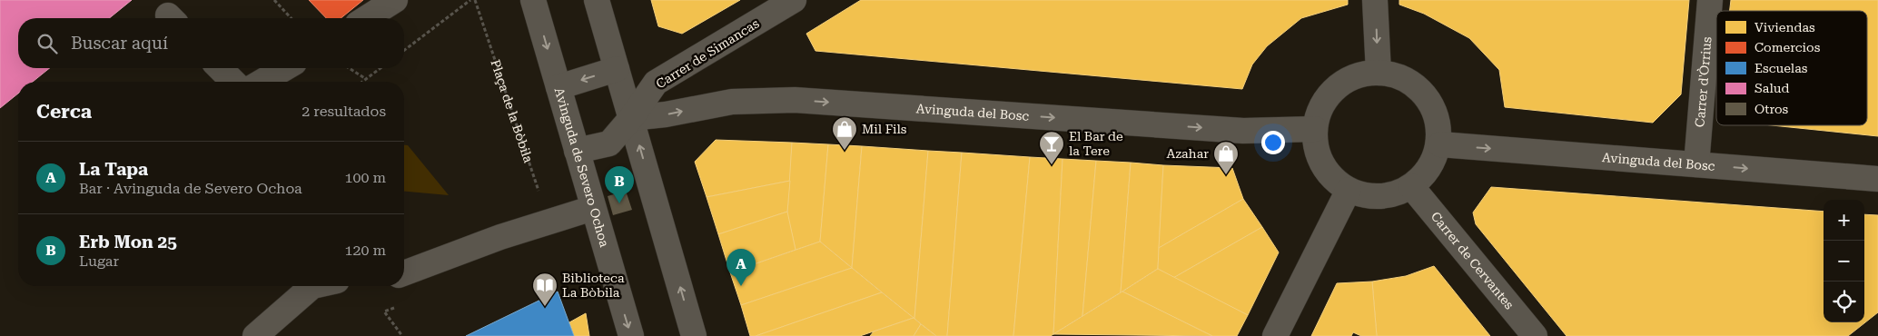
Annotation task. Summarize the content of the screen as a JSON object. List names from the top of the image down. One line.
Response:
{"streets":{"street":["Carrer de Simancas","Carrer d'Òrrius","Avinguda del Bosc","Avinguda de Severo Ochoa","Carrer de Cervantes"],"path":["Plaça de la Bòbila"]},"crossings":[["Carrer de Simancas","Avinguda del Bosc"],["Carrer de Simancas","Avinguda de Severo Ochoa"],["Carrer d'Òrrius","Avinguda del Bosc"],["Avinguda del Bosc","Carrer de Cervantes"]],"one_way":["Avinguda del Bosc"],"places":{"shop":["Mil Fils","Azahar"],"bar":["El Bar de la Tere"],"library":["Biblioteca La Bòbila"]},"legend":["Viviendas","Comercios","Escuelas","Salud","Otros"],"page":{"search":"Buscar aquí","heading":["Cerca","2 resultados"],"list":[{"mark":"A","name":"La Tapa","note":"Bar · Avinguda de Severo Ochoa","value":"100 m"},{"mark":"B","name":"Erb Mon 25","note":"Lugar","value":"120 m"}],"pins":["B","A"],"map_buttons":["+","−"]}}
